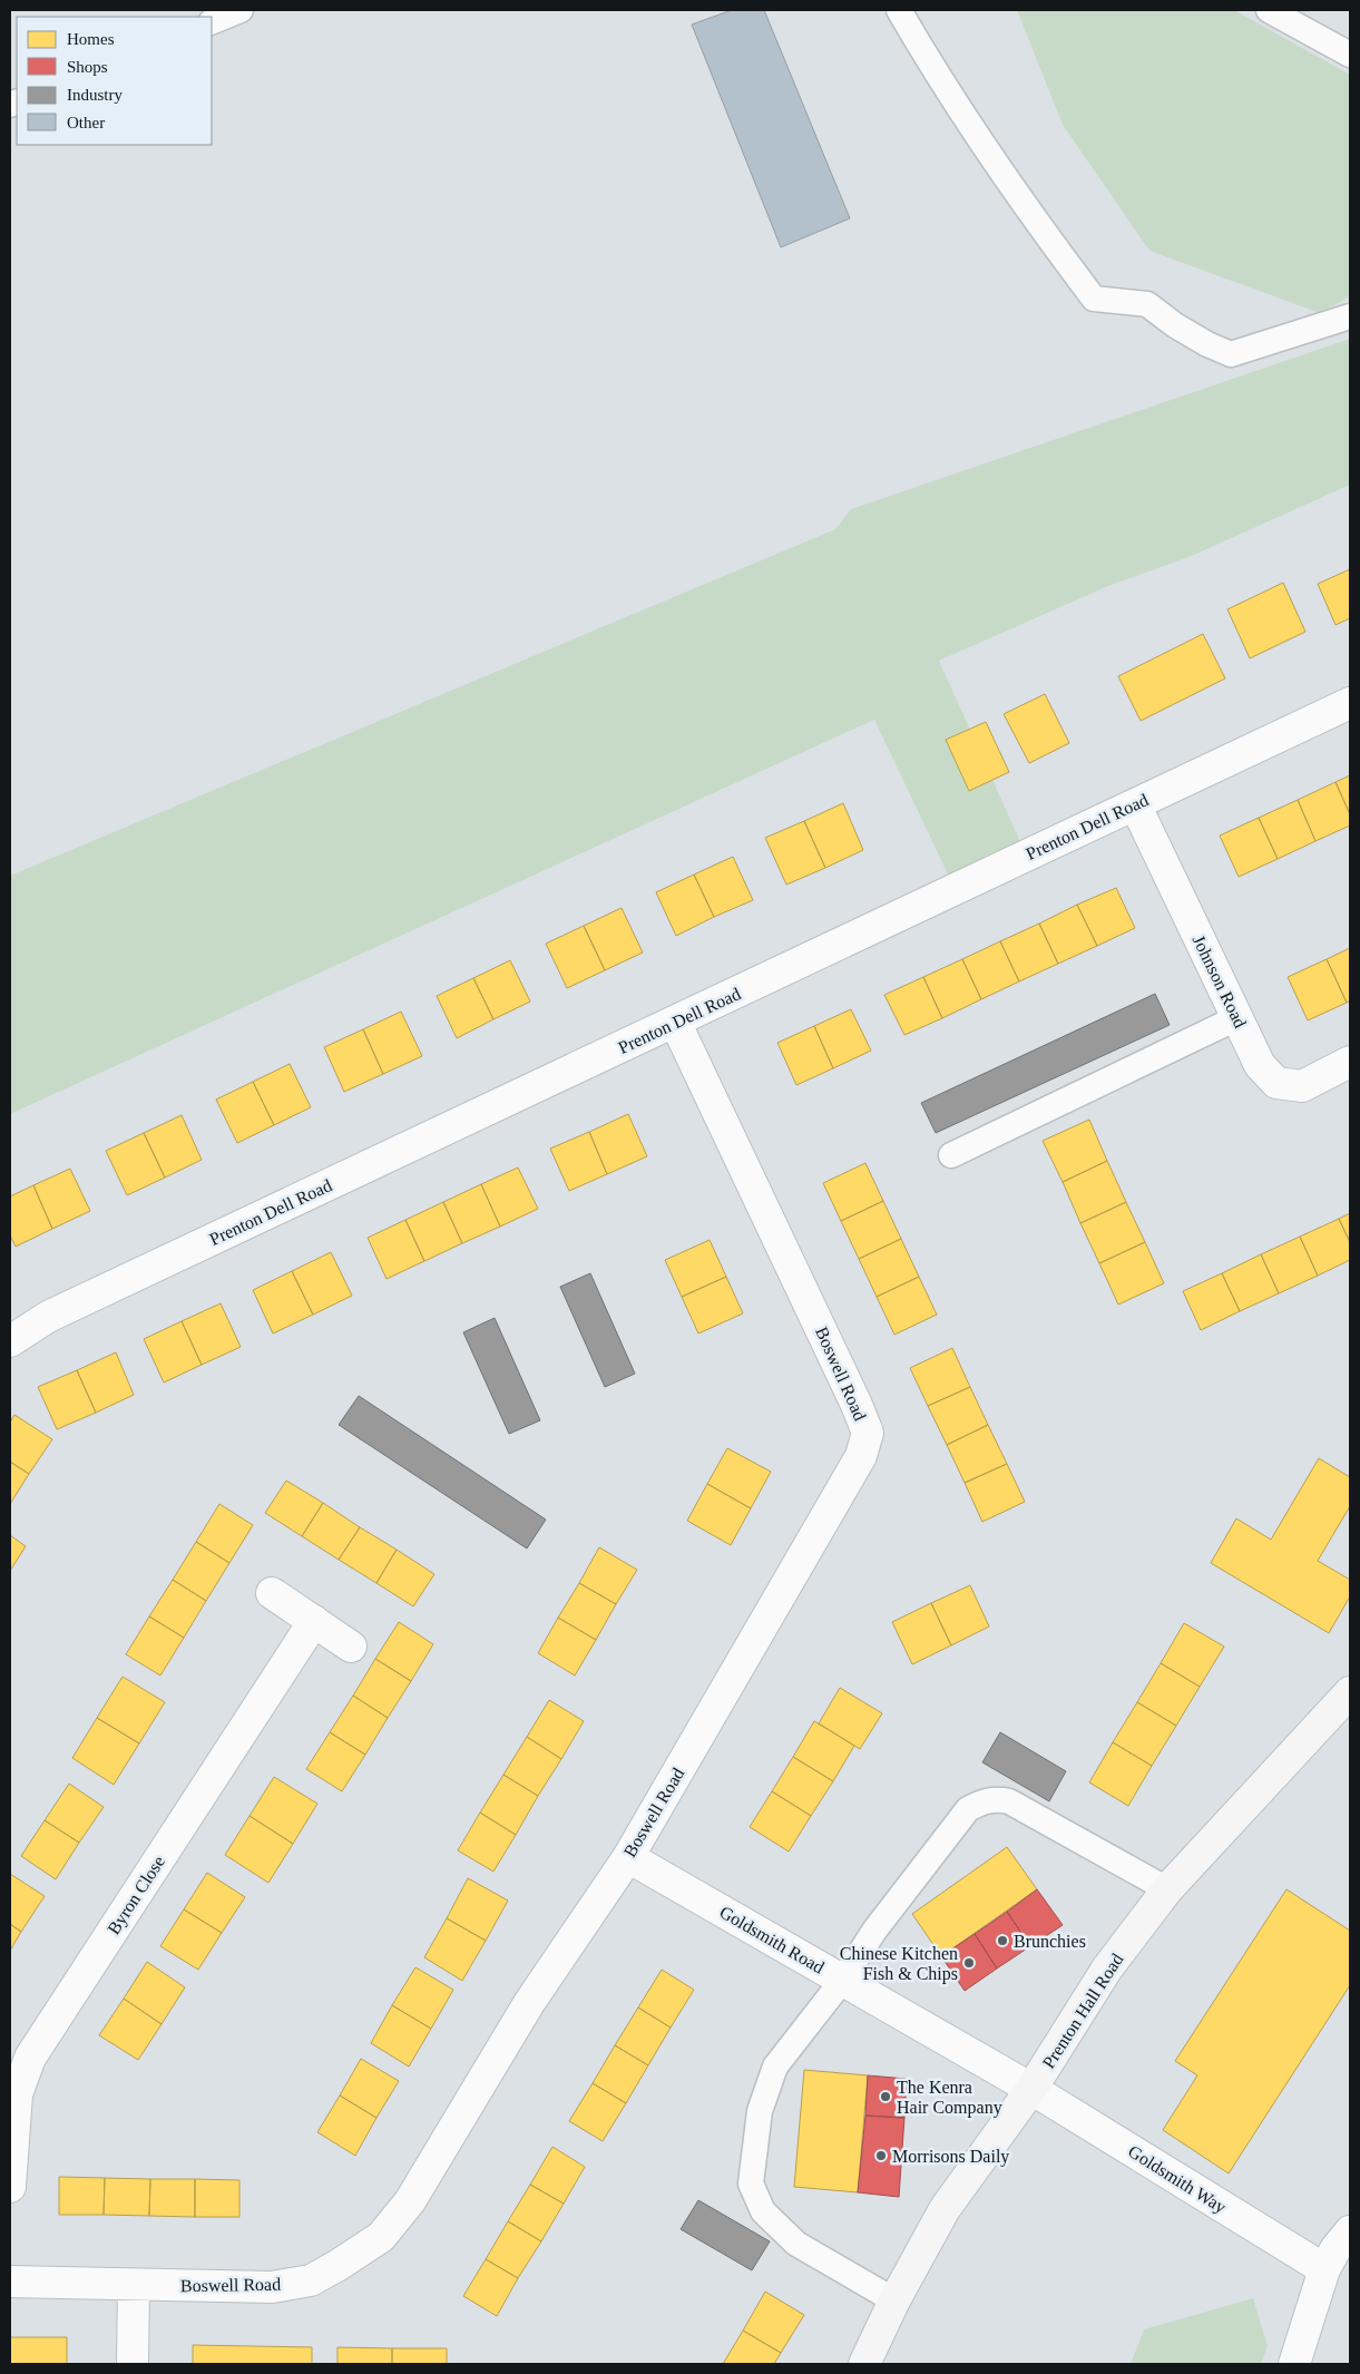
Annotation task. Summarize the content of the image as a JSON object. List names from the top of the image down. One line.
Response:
{"streets":{"street":["Prenton Dell Road","Johnson Road","Boswell Road","Byron Close","Goldsmith Road","Prenton Hall Road","Goldsmith Way"]},"crossings":[["Prenton Dell Road","Johnson Road"],["Prenton Dell Road","Boswell Road"],["Boswell Road","Goldsmith Road"],["Goldsmith Road","Prenton Hall Road"],["Goldsmith Road","Goldsmith Way"],["Prenton Hall Road","Goldsmith Way"]],"places":["Brunchies","Chinese Kitchen Fish & Chips","The Kenra Hair Company","Morrisons Daily"],"legend":["Homes","Shops","Industry","Other"]}
